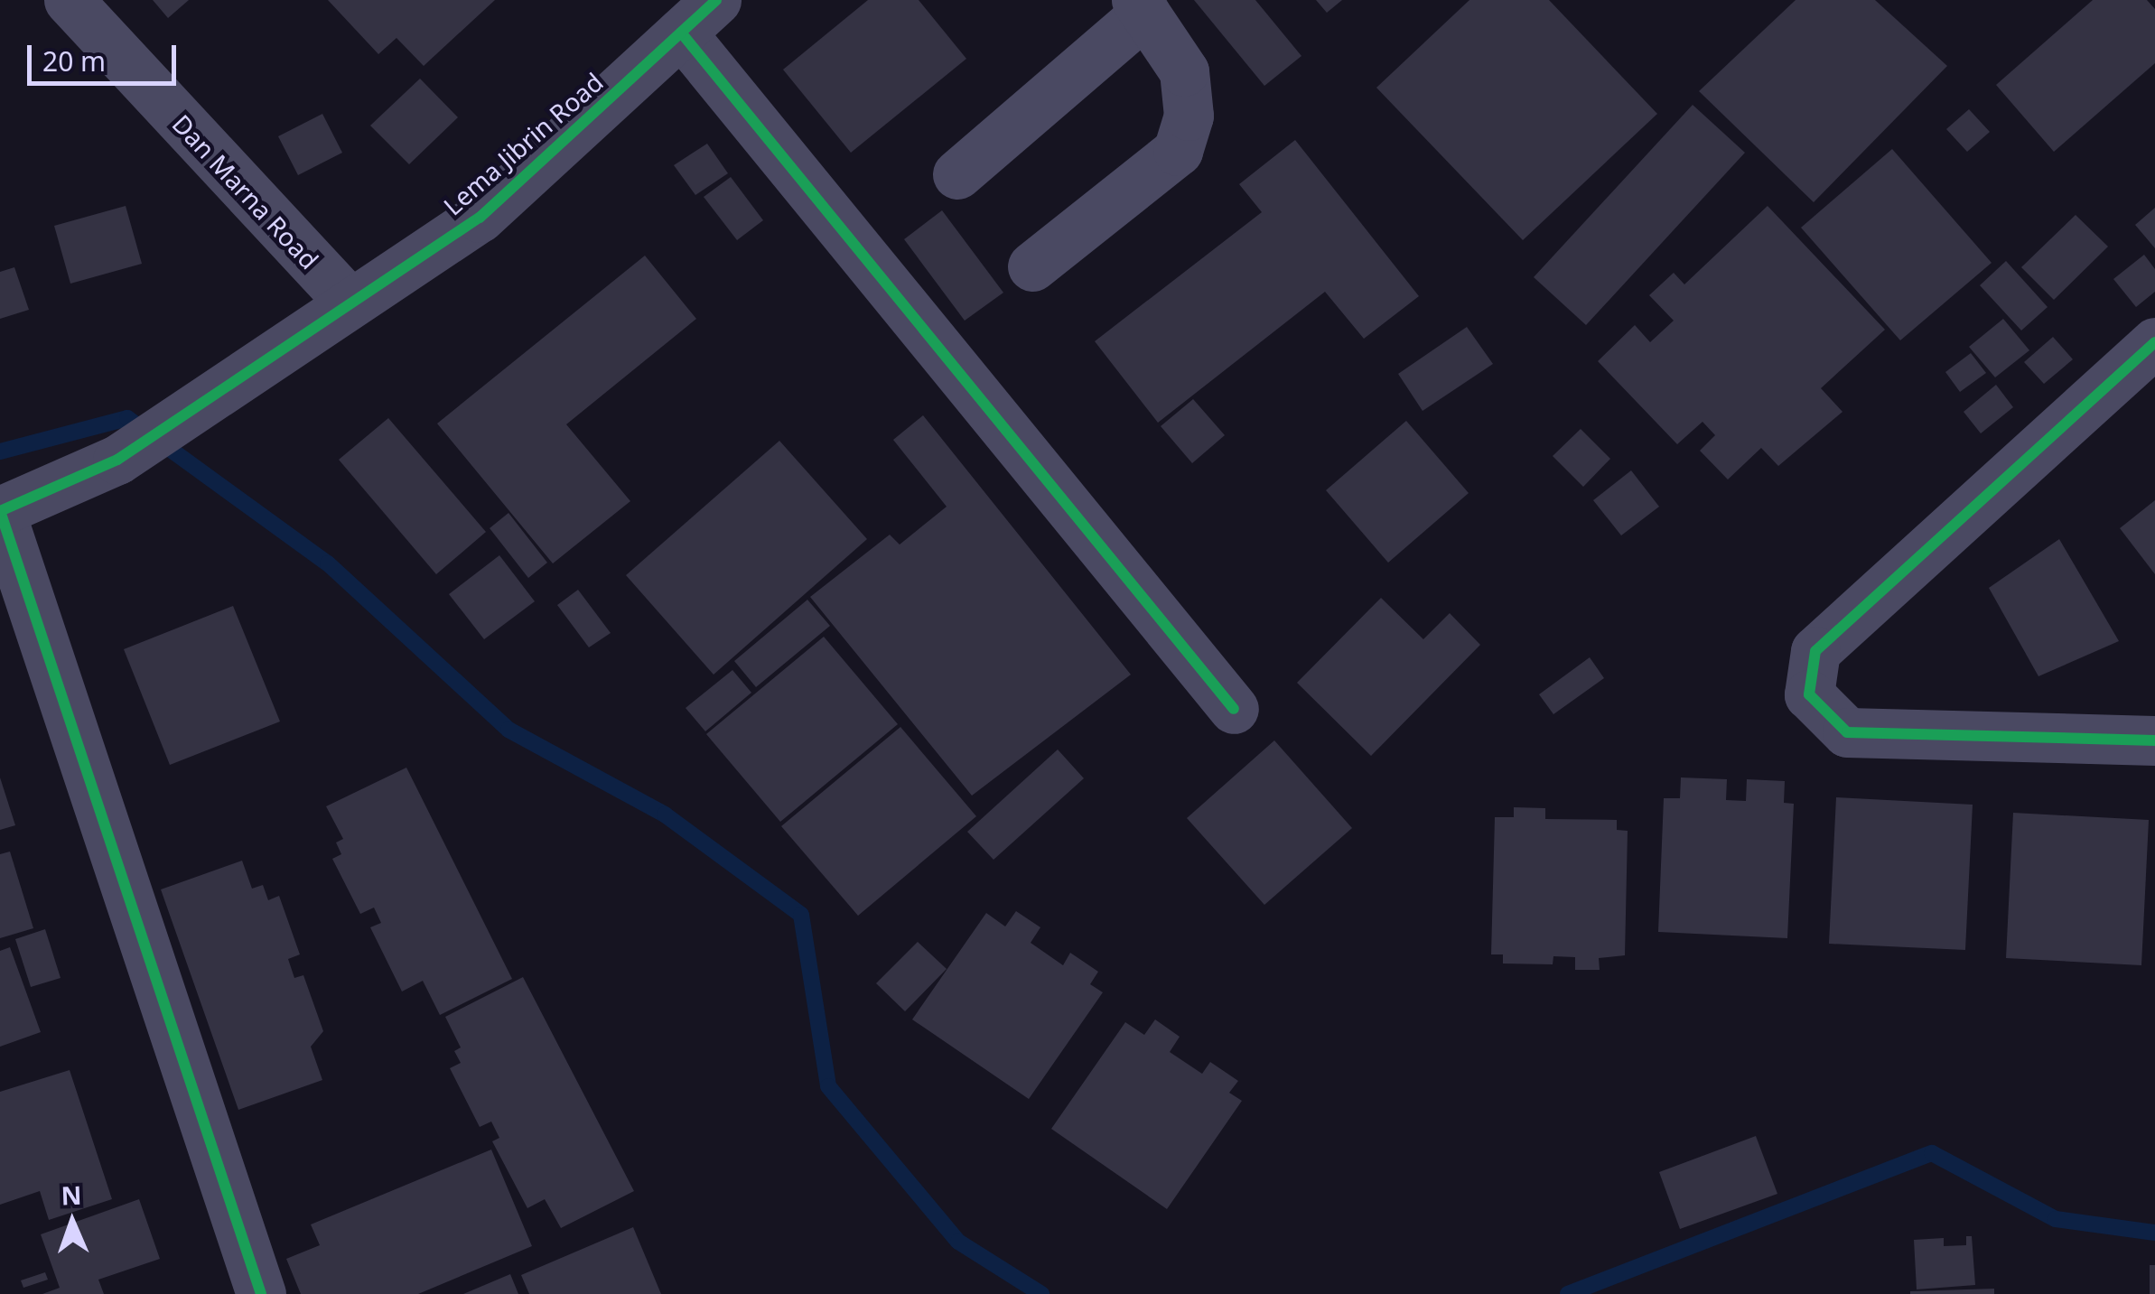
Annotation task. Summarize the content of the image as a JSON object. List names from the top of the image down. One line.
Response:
{"streets":{"street":["Lema Jibrin Road","Dan Marna Road"]},"crossings":[["Lema Jibrin Road","Dan Marna Road"]],"scale_bar":"20 m","north":"top"}
